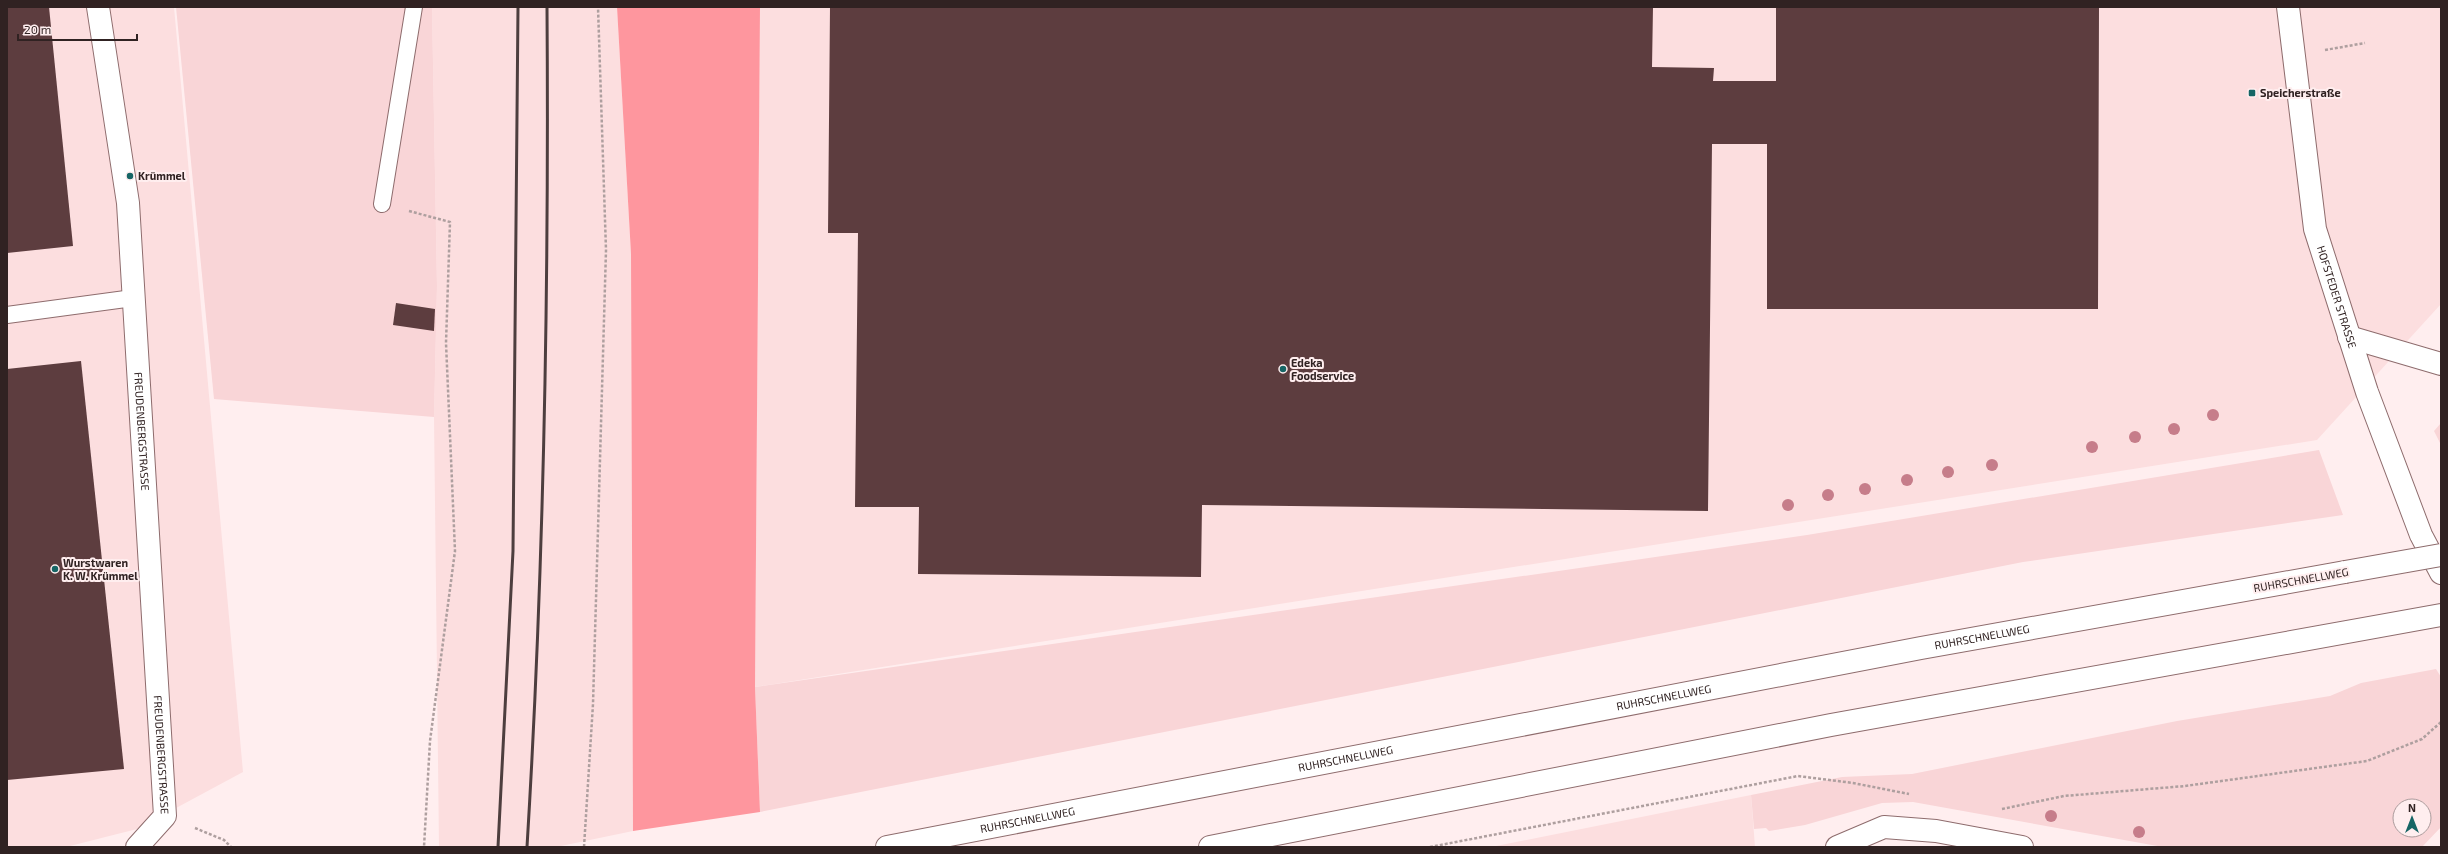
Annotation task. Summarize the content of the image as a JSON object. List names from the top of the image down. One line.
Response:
{"streets":{"main road":["HOFSTEDER STRASSE","FREUDENBERGSTRASSE","RUHRSCHNELLWEG"]},"places":{"transit":["Speicherstraße"],"other":["Krümmel","Edeka Foodservice","Wurstwaren K. W. Krümmel"]},"scale_bar":"20 m","north":"top"}
